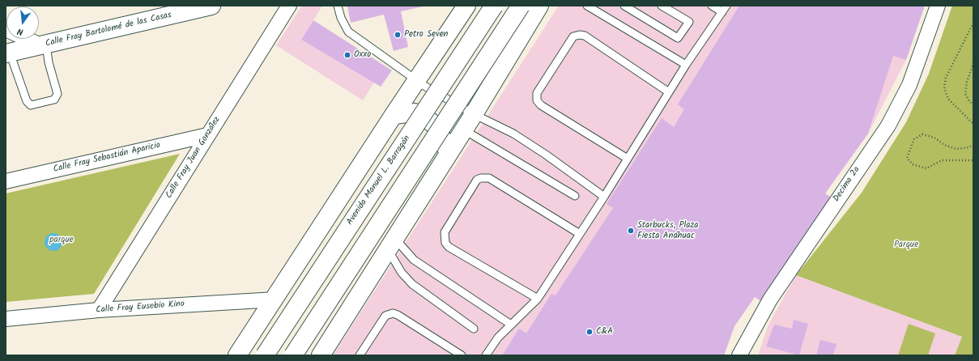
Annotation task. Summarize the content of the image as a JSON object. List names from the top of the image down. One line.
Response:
{"streets":{"main road":["Calle Fray Bartolomé de las Casas","Avenida Manuel L. Barragán"],"street":["Calle Fray Sebastián Aparicio","Calle Fray Juan González","Decima 2a","Calle Fray Eusebio Kino"]},"crossings":[["Calle Fray Sebastián Aparicio","Calle Fray Juan González"],["Calle Fray Juan González","Calle Fray Eusebio Kino"]],"parks":["parque","Parque"],"places":["Petro Seven","Oxxo","Starbucks, Plaza Fiesta Anáhuac","C&A"],"north":"bottom"}
